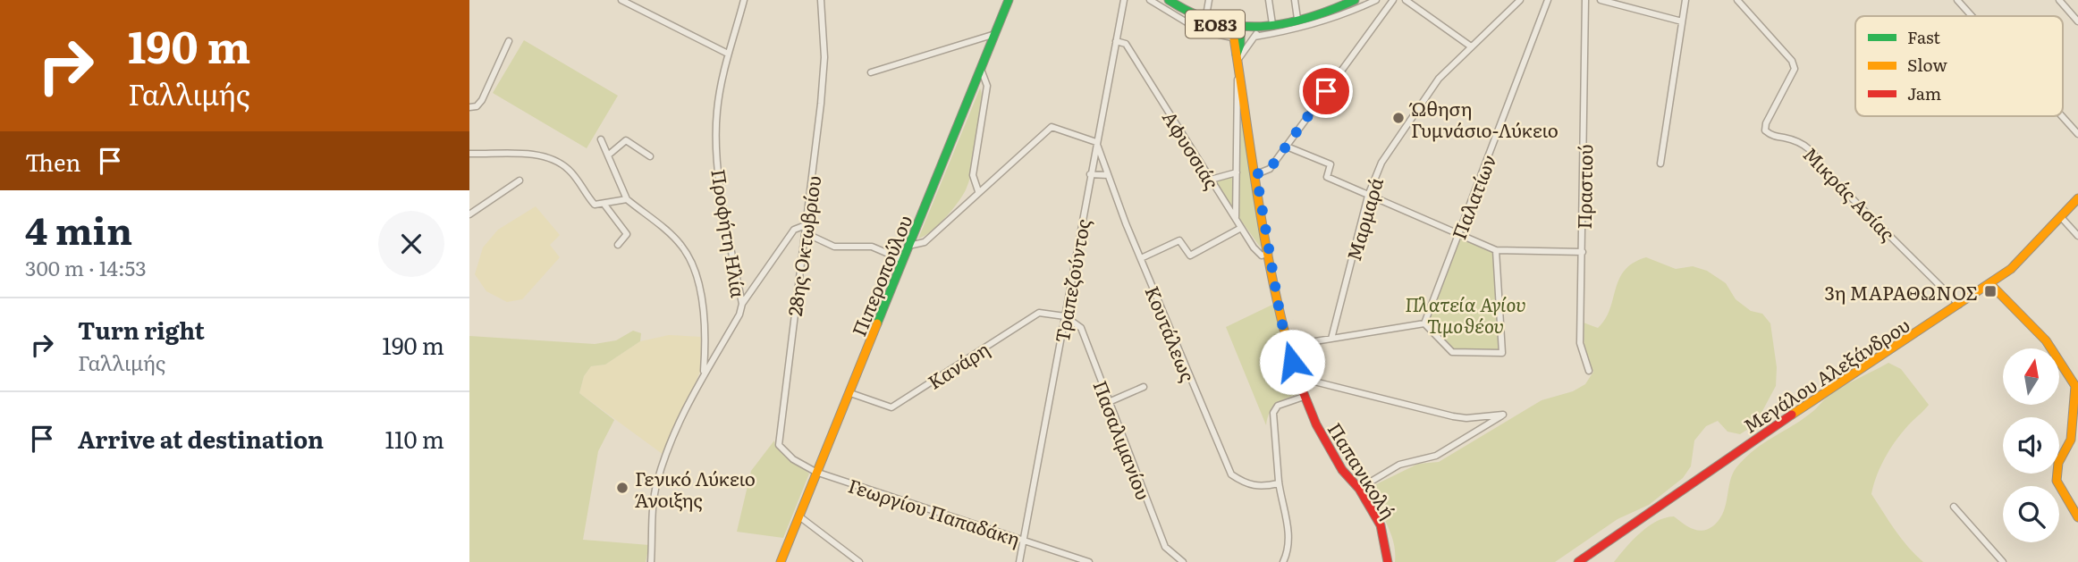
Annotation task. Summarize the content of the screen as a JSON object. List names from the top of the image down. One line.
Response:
{"streets":{"street":["ΕΟ83","Αφυσσιάς","Πραστιού","Μικράς Ασίας","Παλατίων","Μαρμαρά","Προφήτη Ηλία","28ης Οκτωβρίου","Πιπεροπούλου","Τραπεζούντος","Κουτάλεως","Κανάρη","Μεγάλου Αλεξάνδρου","Πασαλιμανίου","Παπανικολή","Γεωργίου Παπαδάκη"]},"crossings":[["Αφυσσιάς","Τραπεζούντος"],["Αφυσσιάς","Παπανικολή"],["Μικράς Ασίας","Μεγάλου Αλεξάνδρου"],["28ης Οκτωβρίου","Πιπεροπούλου"],["28ης Οκτωβρίου","Γεωργίου Παπαδάκη"],["Πιπεροπούλου","Κανάρη"],["Πιπεροπούλου","Γεωργίου Παπαδάκη"],["Τραπεζούντος","Κουτάλεως"],["Τραπεζούντος","Κανάρη"],["Τραπεζούντος","Πασαλιμανίου"],["Τραπεζούντος","Γεωργίου Παπαδάκη"],["Κανάρη","Πασαλιμανίου"]],"parks":["Πλατεία Αγίου Τιμοθέου"],"places":{"other":["Ώθηση Γυμνάσιο-Λύκειο","Γενικό Λύκειο Άνοιξης"],"transit":["3η ΜΑΡΑΘΩΝΟΣ"]},"legend":["Fast","Slow","Jam"],"north":"top","page":{"turn":["190 m","Γαλλιμής"],"then":"Then","heading":["4 min","300 m · 14:53"],"list":[{"name":"Turn right","note":"Γαλλιμής","value":"190 m"},{"name":"Arrive at destination","value":"110 m"}]}}
